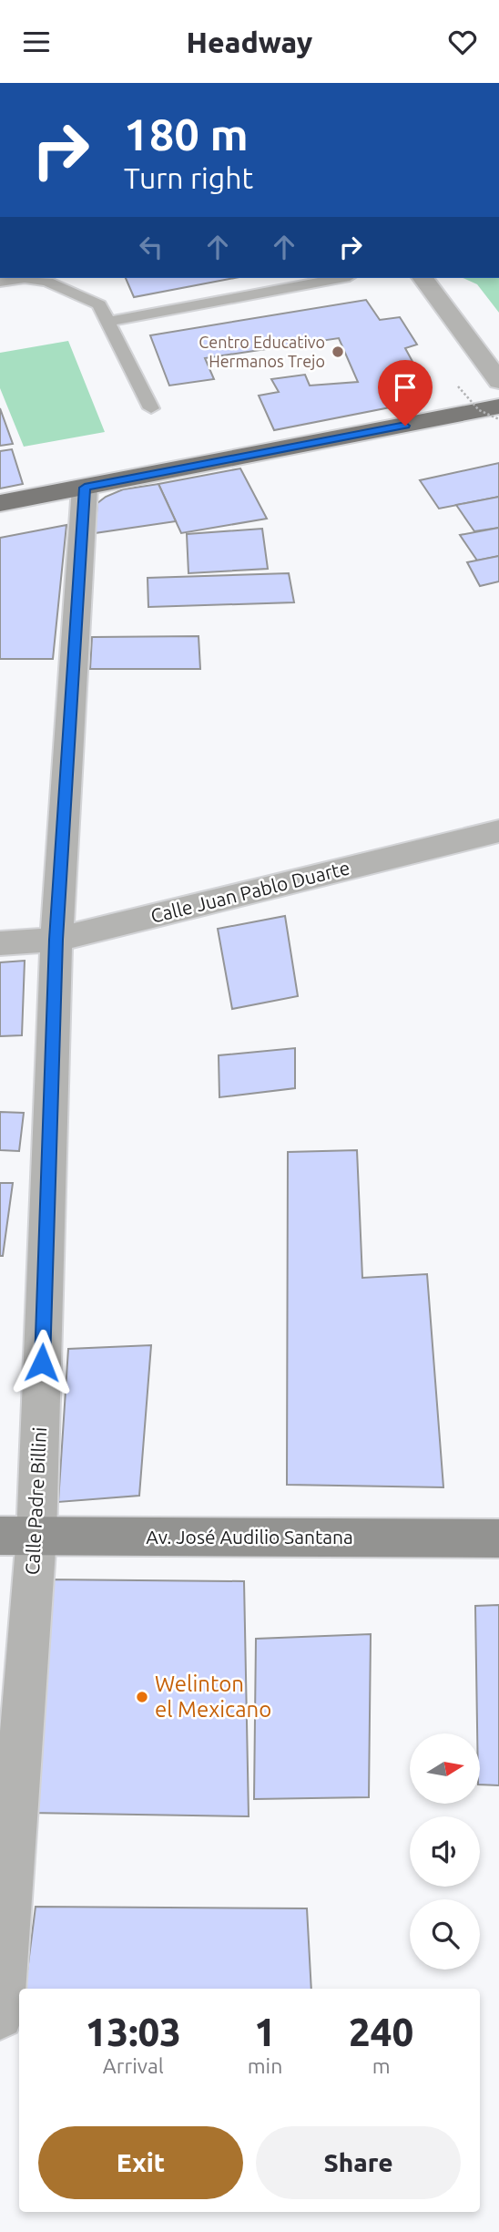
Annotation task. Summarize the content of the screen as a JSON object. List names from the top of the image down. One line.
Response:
{"streets":{"main road":["Av. José Audilio Santana"],"street":["Calle Juan Pablo Duarte","Calle Padre Billini"]},"crossings":[["Calle Juan Pablo Duarte","Calle Padre Billini"],["Calle Padre Billini","Av. José Audilio Santana"]],"places":["Centro Educativo Hermanos Trejo","Welinton el Mexicano"],"north":"right","page":{"header":"Headway","turn":["180 m","Turn right"],"eta":["13:03","Arrival","1","min","240","m"],"buttons":["Exit","Share"]}}
